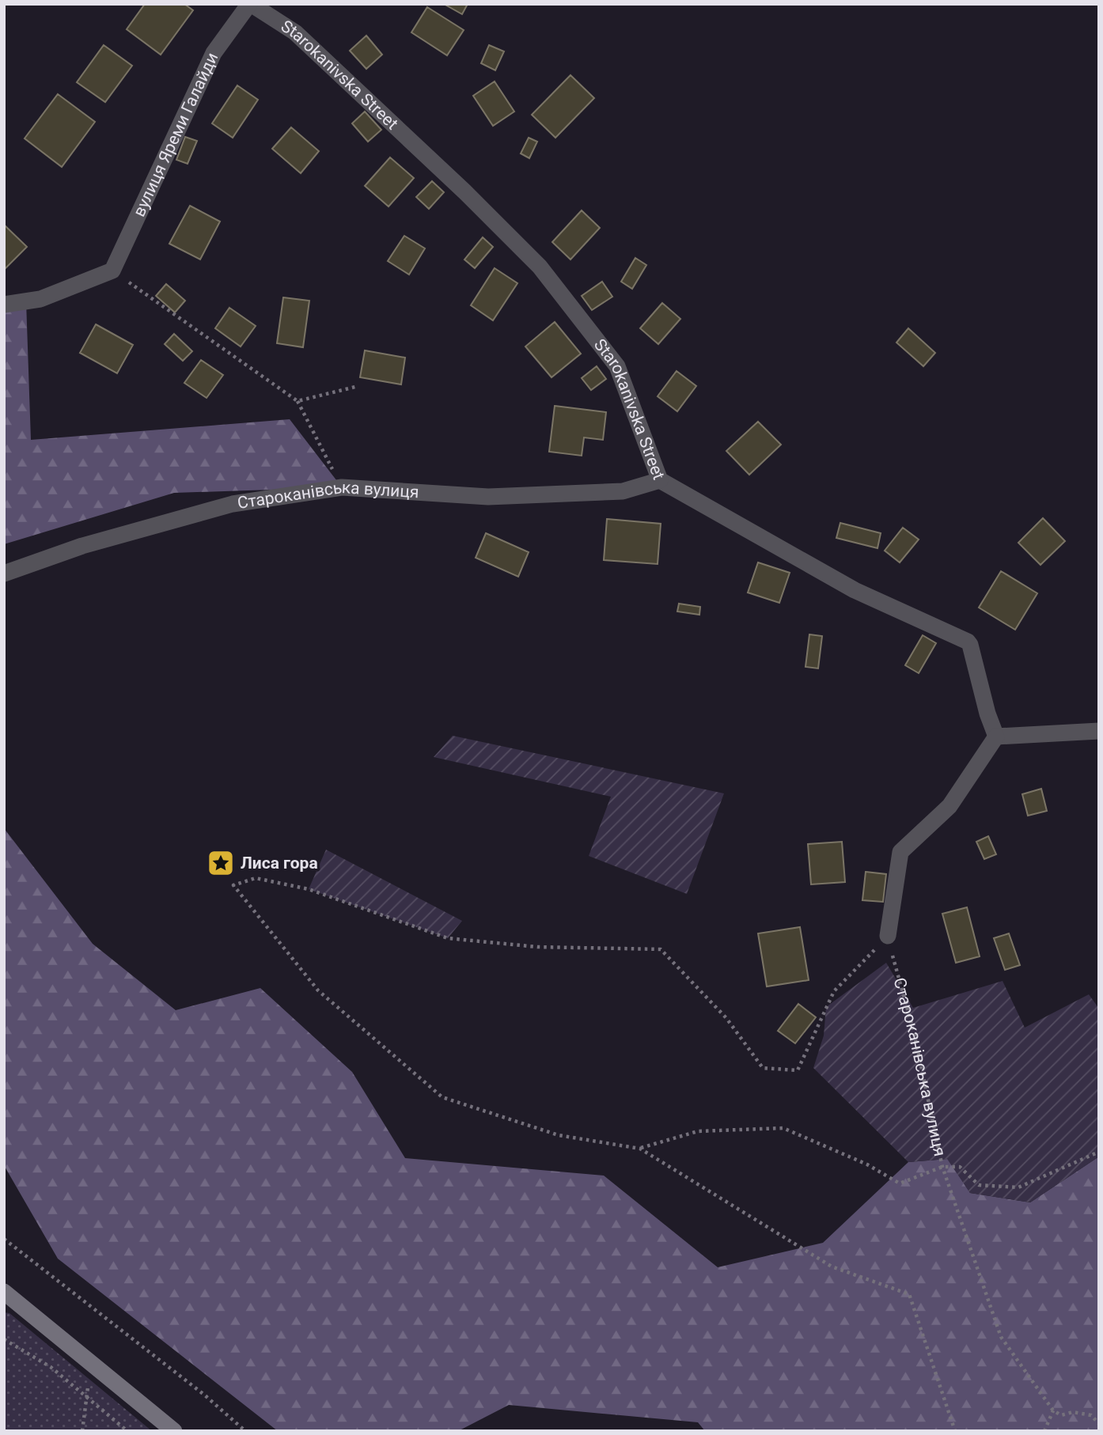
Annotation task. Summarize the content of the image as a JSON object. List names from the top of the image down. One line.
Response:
{"streets":{"street":["Starokanivska Street","вулиця Яреми Галайди","Староканівська вулиця"]},"crossings":[["Starokanivska Street","вулиця Яреми Галайди"],["Starokanivska Street","Староканівська вулиця"]],"places":{"place":["Лиса гора"]}}
